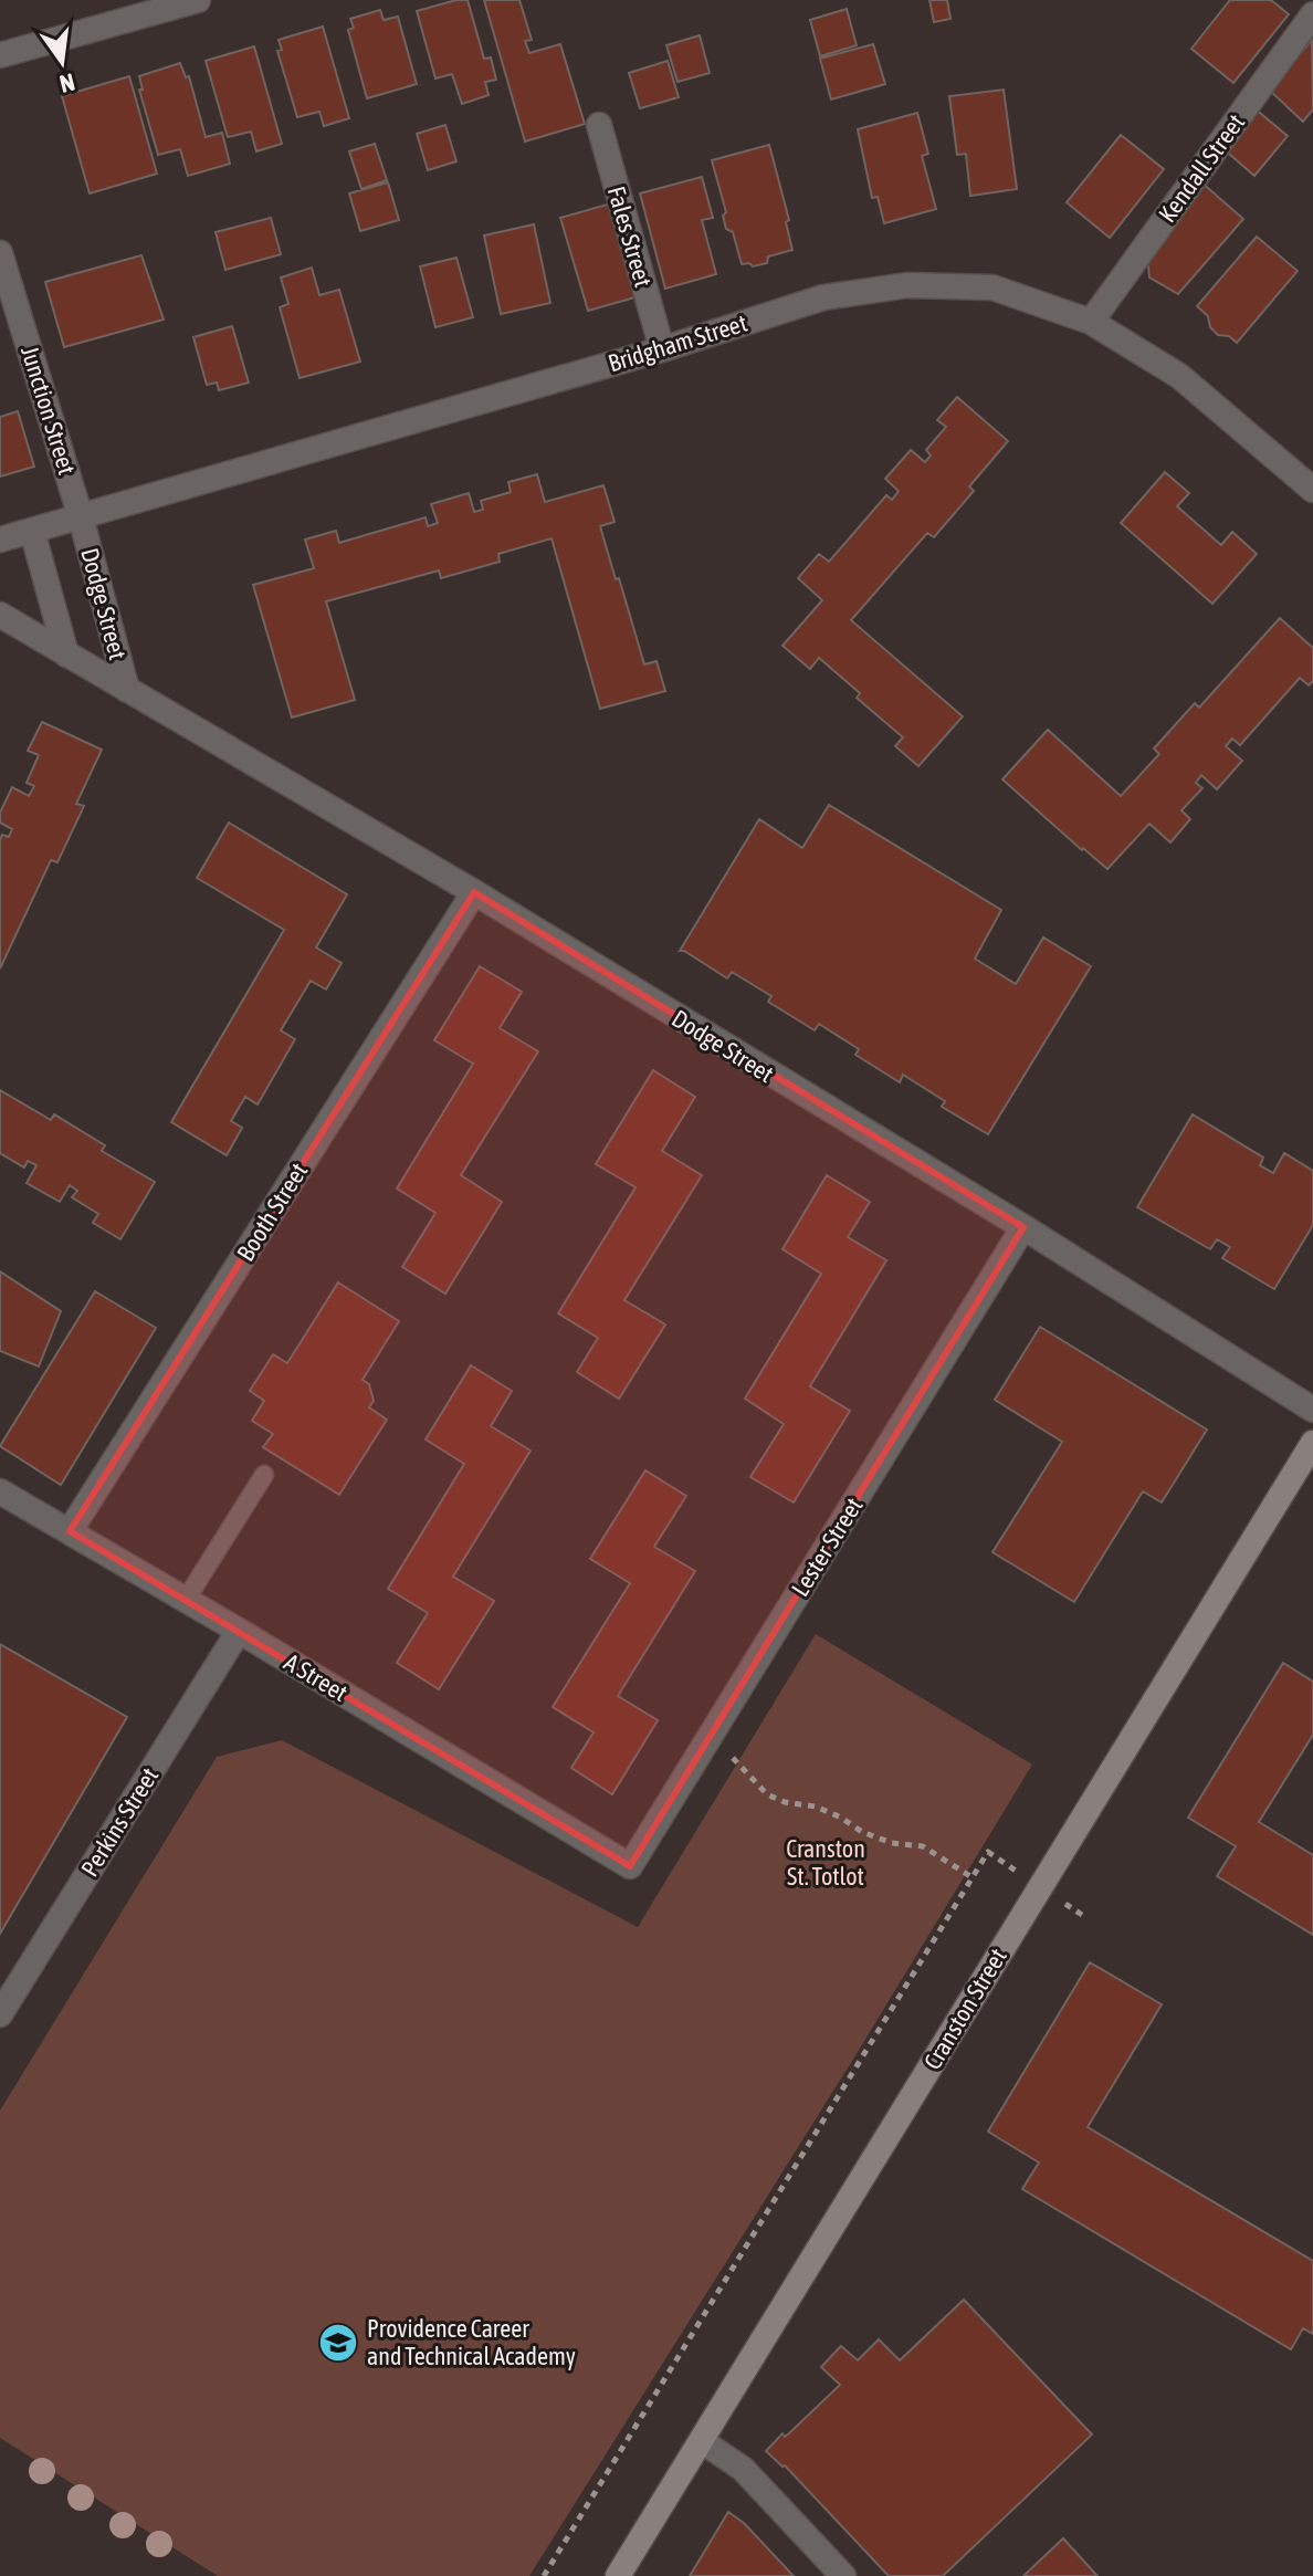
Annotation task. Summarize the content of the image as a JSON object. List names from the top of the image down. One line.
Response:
{"streets":{"main road":["Cranston Street"],"street":["Kendall Street","Fales Street","Bridgham Street","Junction Street","Dodge Street","Booth Street","Lester Street","A Street","Perkins Street"]},"crossings":[["Kendall Street","Bridgham Street"],["Fales Street","Bridgham Street"],["Bridgham Street","Junction Street"],["Bridgham Street","Dodge Street"],["Junction Street","Dodge Street"],["Dodge Street","Booth Street"],["Dodge Street","Lester Street"],["Booth Street","A Street"],["Lester Street","A Street"],["A Street","Perkins Street"]],"parks":["Cranston St. Totlot"],"places":{"school or university":["Providence Career and Technical Academy"]},"north":"bottom"}
